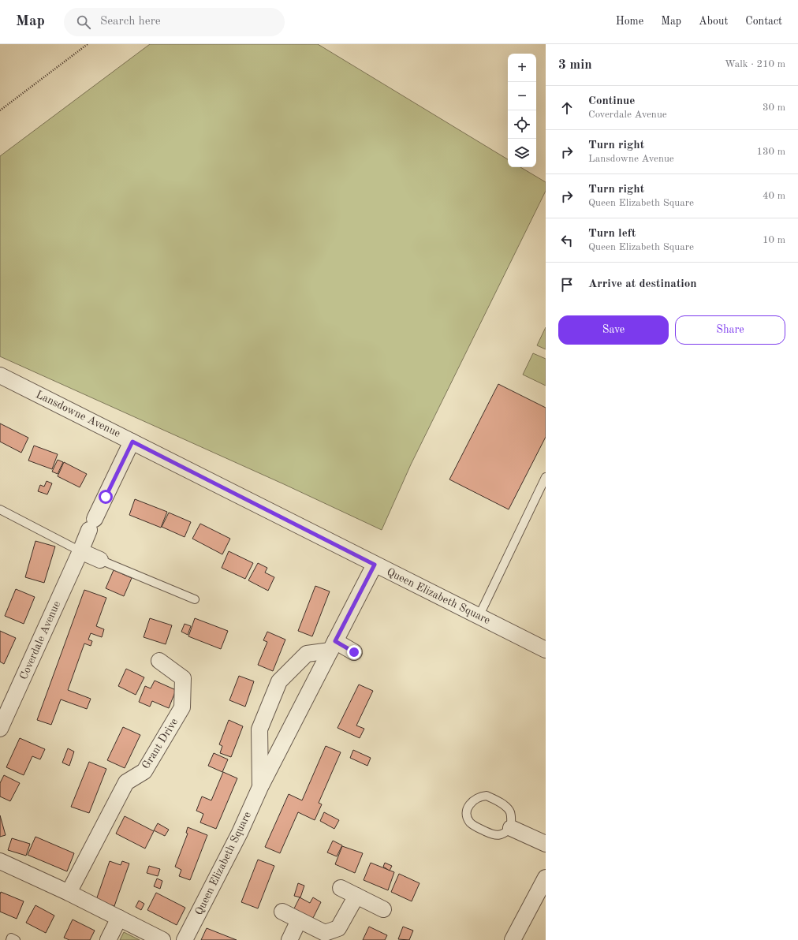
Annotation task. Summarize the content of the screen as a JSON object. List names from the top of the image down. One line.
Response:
{"streets":{"street":["Lansdowne Avenue","Queen Elizabeth Square","Coverdale Avenue","Grant Drive"]},"crossings":[["Lansdowne Avenue","Queen Elizabeth Square"],["Lansdowne Avenue","Coverdale Avenue"]],"page":{"header":"Map","search":"Search here","nav":["Home","Map","About","Contact"],"heading":["3 min","Walk · 210 m"],"map_buttons":["+","−"],"list":[["Continue","Coverdale Avenue","30 m"],["Turn right","Lansdowne Avenue","130 m"],["Turn right","Queen Elizabeth Square","40 m"],["Turn left","Queen Elizabeth Square","10 m"],"Arrive at destination"],"buttons":["Save","Share"]}}
